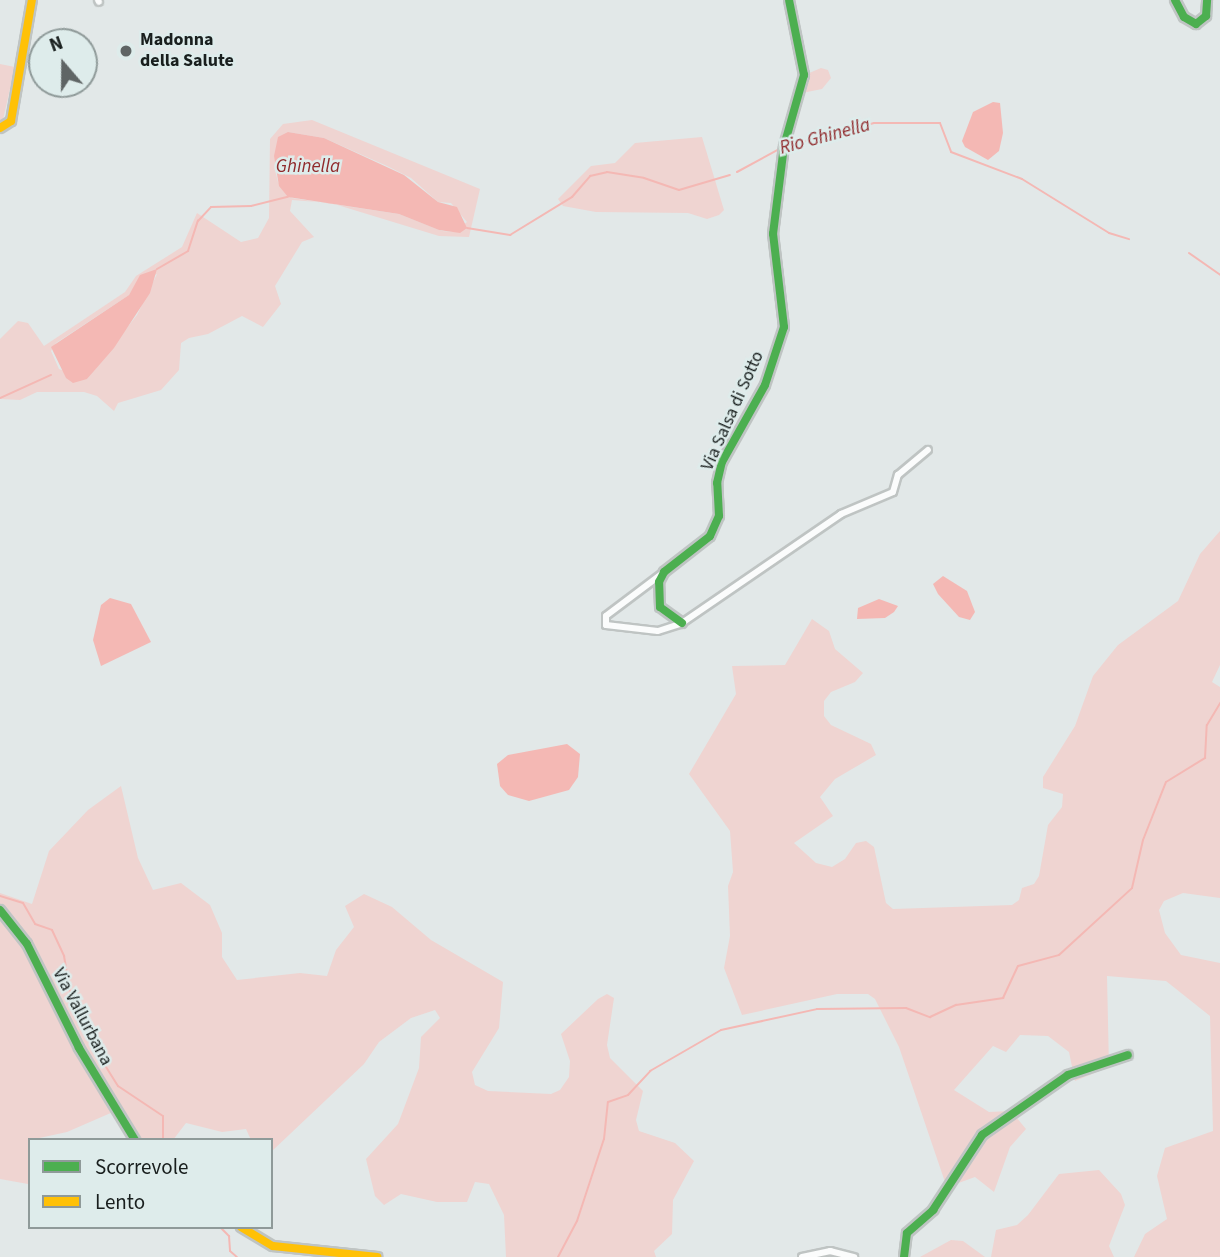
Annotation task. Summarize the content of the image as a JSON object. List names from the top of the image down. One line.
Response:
{"streets":{"street":["Via Salsa di Sotto","Via Vallurbana"]},"water":["Rio Ghinella","Ghinella"],"places":["Madonna della Salute"],"legend":["Scorrevole","Lento"],"north":"top"}
